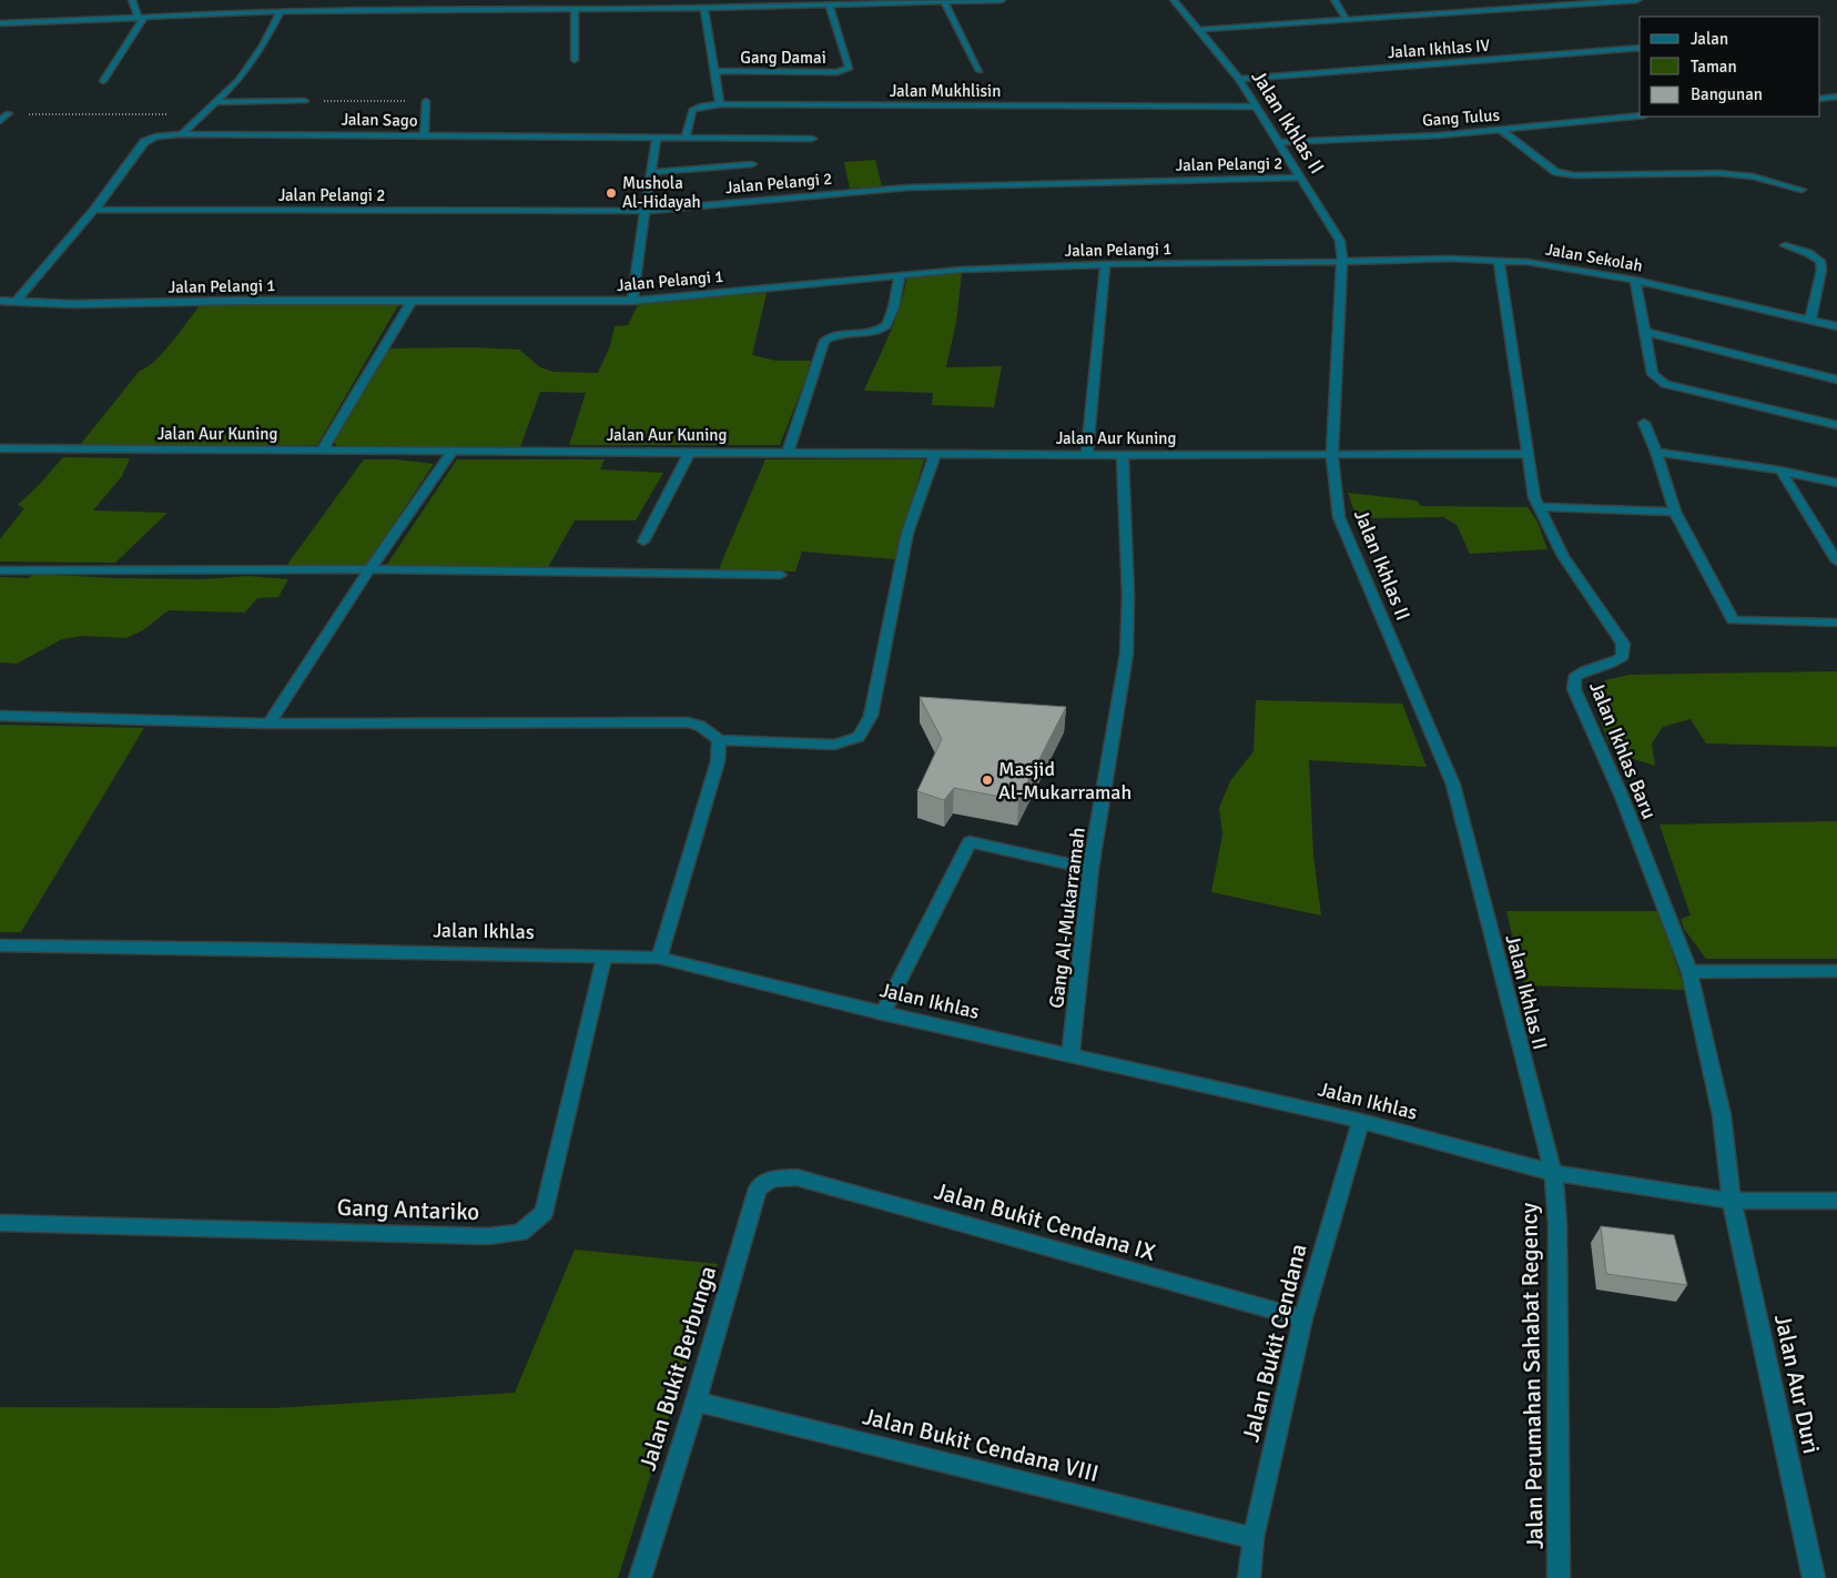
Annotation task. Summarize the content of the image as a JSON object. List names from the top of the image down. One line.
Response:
{"streets":{"street":["Jalan Ikhlas IV","Gang Damai","Jalan Mukhlisin","Gang Tulus","Jalan Sago","Jalan Ikhlas II","Jalan Pelangi 2","Jalan Pelangi 1","Jalan Sekolah","Jalan Aur Kuning","Jalan Ikhlas Baru","Gang Al-Mukarramah","Jalan Ikhlas","Gang Antariko","Jalan Bukit Cendana IX","Jalan Bukit Cendana","Jalan Bukit Berbunga","Jalan Perumahan Sahabat Regency","Jalan Aur Duri","Jalan Bukit Cendana VIII"]},"crossings":[["Jalan Ikhlas IV","Jalan Ikhlas II"],["Jalan Mukhlisin","Jalan Ikhlas II"],["Gang Tulus","Jalan Ikhlas II"],["Jalan Sago","Jalan Pelangi 2"],["Jalan Sago","Jalan Pelangi 1"],["Jalan Ikhlas II","Jalan Pelangi 2"],["Jalan Ikhlas II","Jalan Pelangi 1"],["Jalan Ikhlas II","Jalan Sekolah"],["Jalan Ikhlas II","Jalan Aur Kuning"],["Jalan Ikhlas II","Jalan Ikhlas"],["Jalan Ikhlas II","Jalan Perumahan Sahabat Regency"],["Jalan Pelangi 1","Jalan Sekolah"],["Jalan Sekolah","Jalan Ikhlas Baru"],["Jalan Aur Kuning","Jalan Ikhlas Baru"],["Jalan Aur Kuning","Gang Al-Mukarramah"],["Jalan Ikhlas Baru","Jalan Ikhlas"],["Jalan Ikhlas Baru","Jalan Aur Duri"],["Gang Al-Mukarramah","Jalan Ikhlas"],["Jalan Ikhlas","Gang Antariko"],["Jalan Ikhlas","Jalan Bukit Cendana"],["Jalan Ikhlas","Jalan Perumahan Sahabat Regency"],["Jalan Ikhlas","Jalan Aur Duri"],["Jalan Bukit Cendana IX","Jalan Bukit Cendana"],["Jalan Bukit Cendana IX","Jalan Bukit Berbunga"],["Jalan Bukit Cendana","Jalan Bukit Cendana VIII"],["Jalan Bukit Berbunga","Jalan Bukit Cendana VIII"]],"places":["Mushola Al-Hidayah","Masjid Al-Mukarramah"],"legend":["Jalan","Taman","Bangunan"]}
